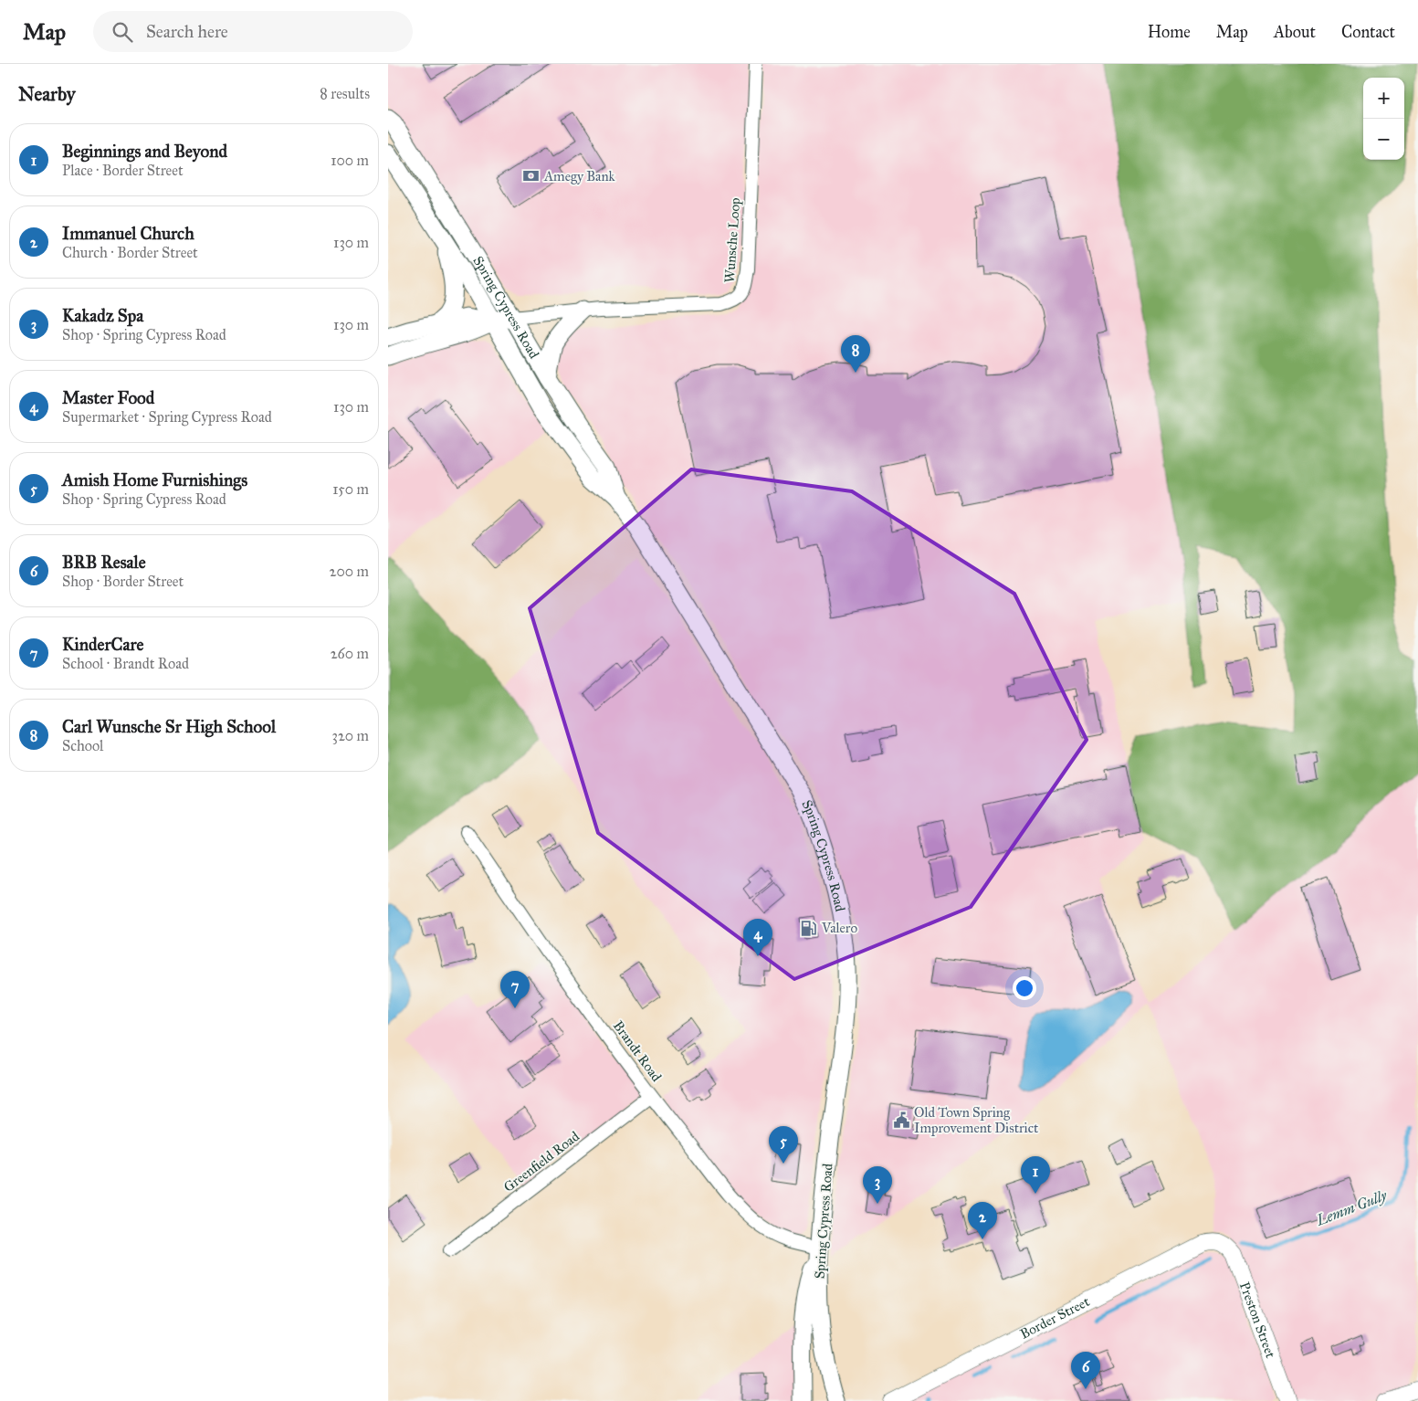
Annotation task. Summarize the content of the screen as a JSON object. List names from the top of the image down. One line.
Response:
{"streets":{"main road":["Spring Cypress Road"],"street":["Wunsche Loop","Brandt Road","Greenfield Road","Border Street","Preston Street"]},"crossings":[["Wunsche Loop","Spring Cypress Road"],["Spring Cypress Road","Brandt Road"],["Brandt Road","Greenfield Road"],["Border Street","Preston Street"]],"water":["Lemm Gully"],"places":{"bank":["Amegy Bank"],"fuel station":["Valero"],"public building":["Old Town Spring Improvement District"]},"page":{"header":"Map","search":"Search here","nav":["Home","Map","About","Contact"],"heading":["Nearby","8 results"],"map_buttons":["+","−"],"list":[{"mark":"1","name":"Beginnings and Beyond","note":"Place · Border Street","value":"100 m"},{"mark":"2","name":"Immanuel Church","note":"Church · Border Street","value":"130 m"},{"mark":"3","name":"Kakadz Spa","note":"Shop · Spring Cypress Road","value":"130 m"},{"mark":"4","name":"Master Food","note":"Supermarket · Spring Cypress Road","value":"130 m"},{"mark":"5","name":"Amish Home Furnishings","note":"Shop · Spring Cypress Road","value":"150 m"},{"mark":"6","name":"BRB Resale","note":"Shop · Border Street","value":"200 m"},{"mark":"7","name":"KinderCare","note":"School · Brandt Road","value":"260 m"},{"mark":"8","name":"Carl Wunsche Sr High School","note":"School","value":"320 m"}],"pins":["8","4","7","5","1","3","2","6"]}}
